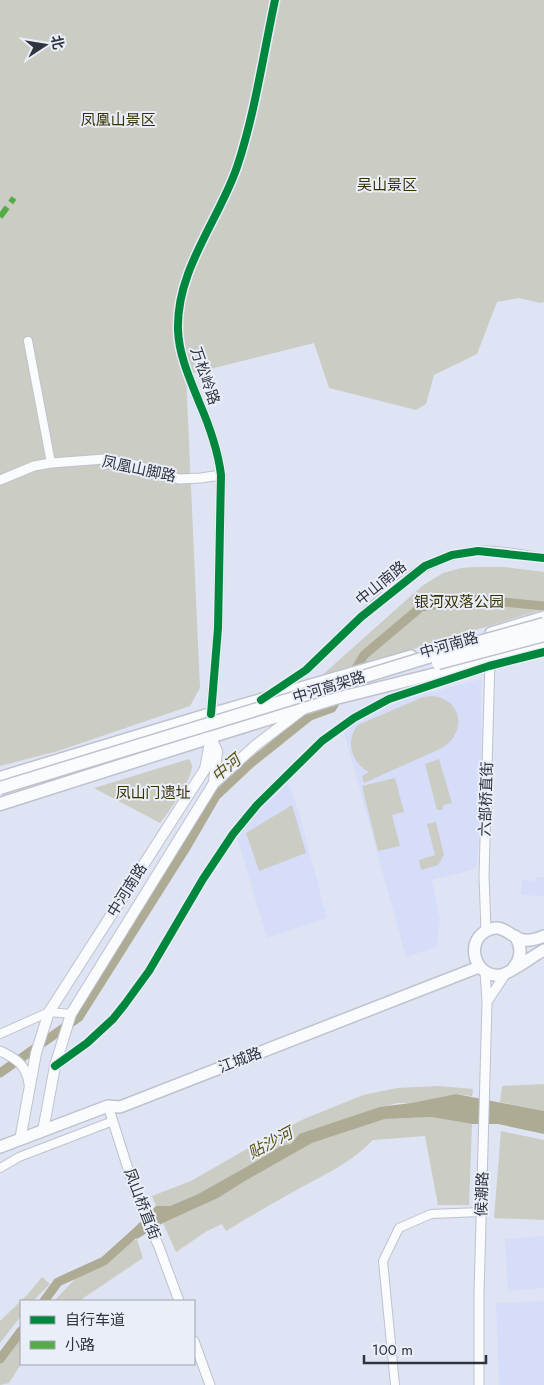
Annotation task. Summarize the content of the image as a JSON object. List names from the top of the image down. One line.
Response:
{"streets":{"highway":["中河高架路"],"main road":["中河南路","江城路"],"street":["万松岭路","凤凰山脚路","中山南路","六部桥直街","候潮路","凤山桥直街"]},"crossings":[["万松岭路","凤凰山脚路"],["万松岭路","中河南路"],["中山南路","中河南路"],["中河南路","六部桥直街"],["中河南路","江城路"],["六部桥直街","江城路"],["六部桥直街","候潮路"],["江城路","候潮路"],["江城路","凤山桥直街"]],"water":["中河","贴沙河"],"parks":["凤凰山景区","吴山景区","银河双落公园","凤山门遗址"],"legend":["自行车道","小路"],"scale_bar":"100 m","north":"right"}
